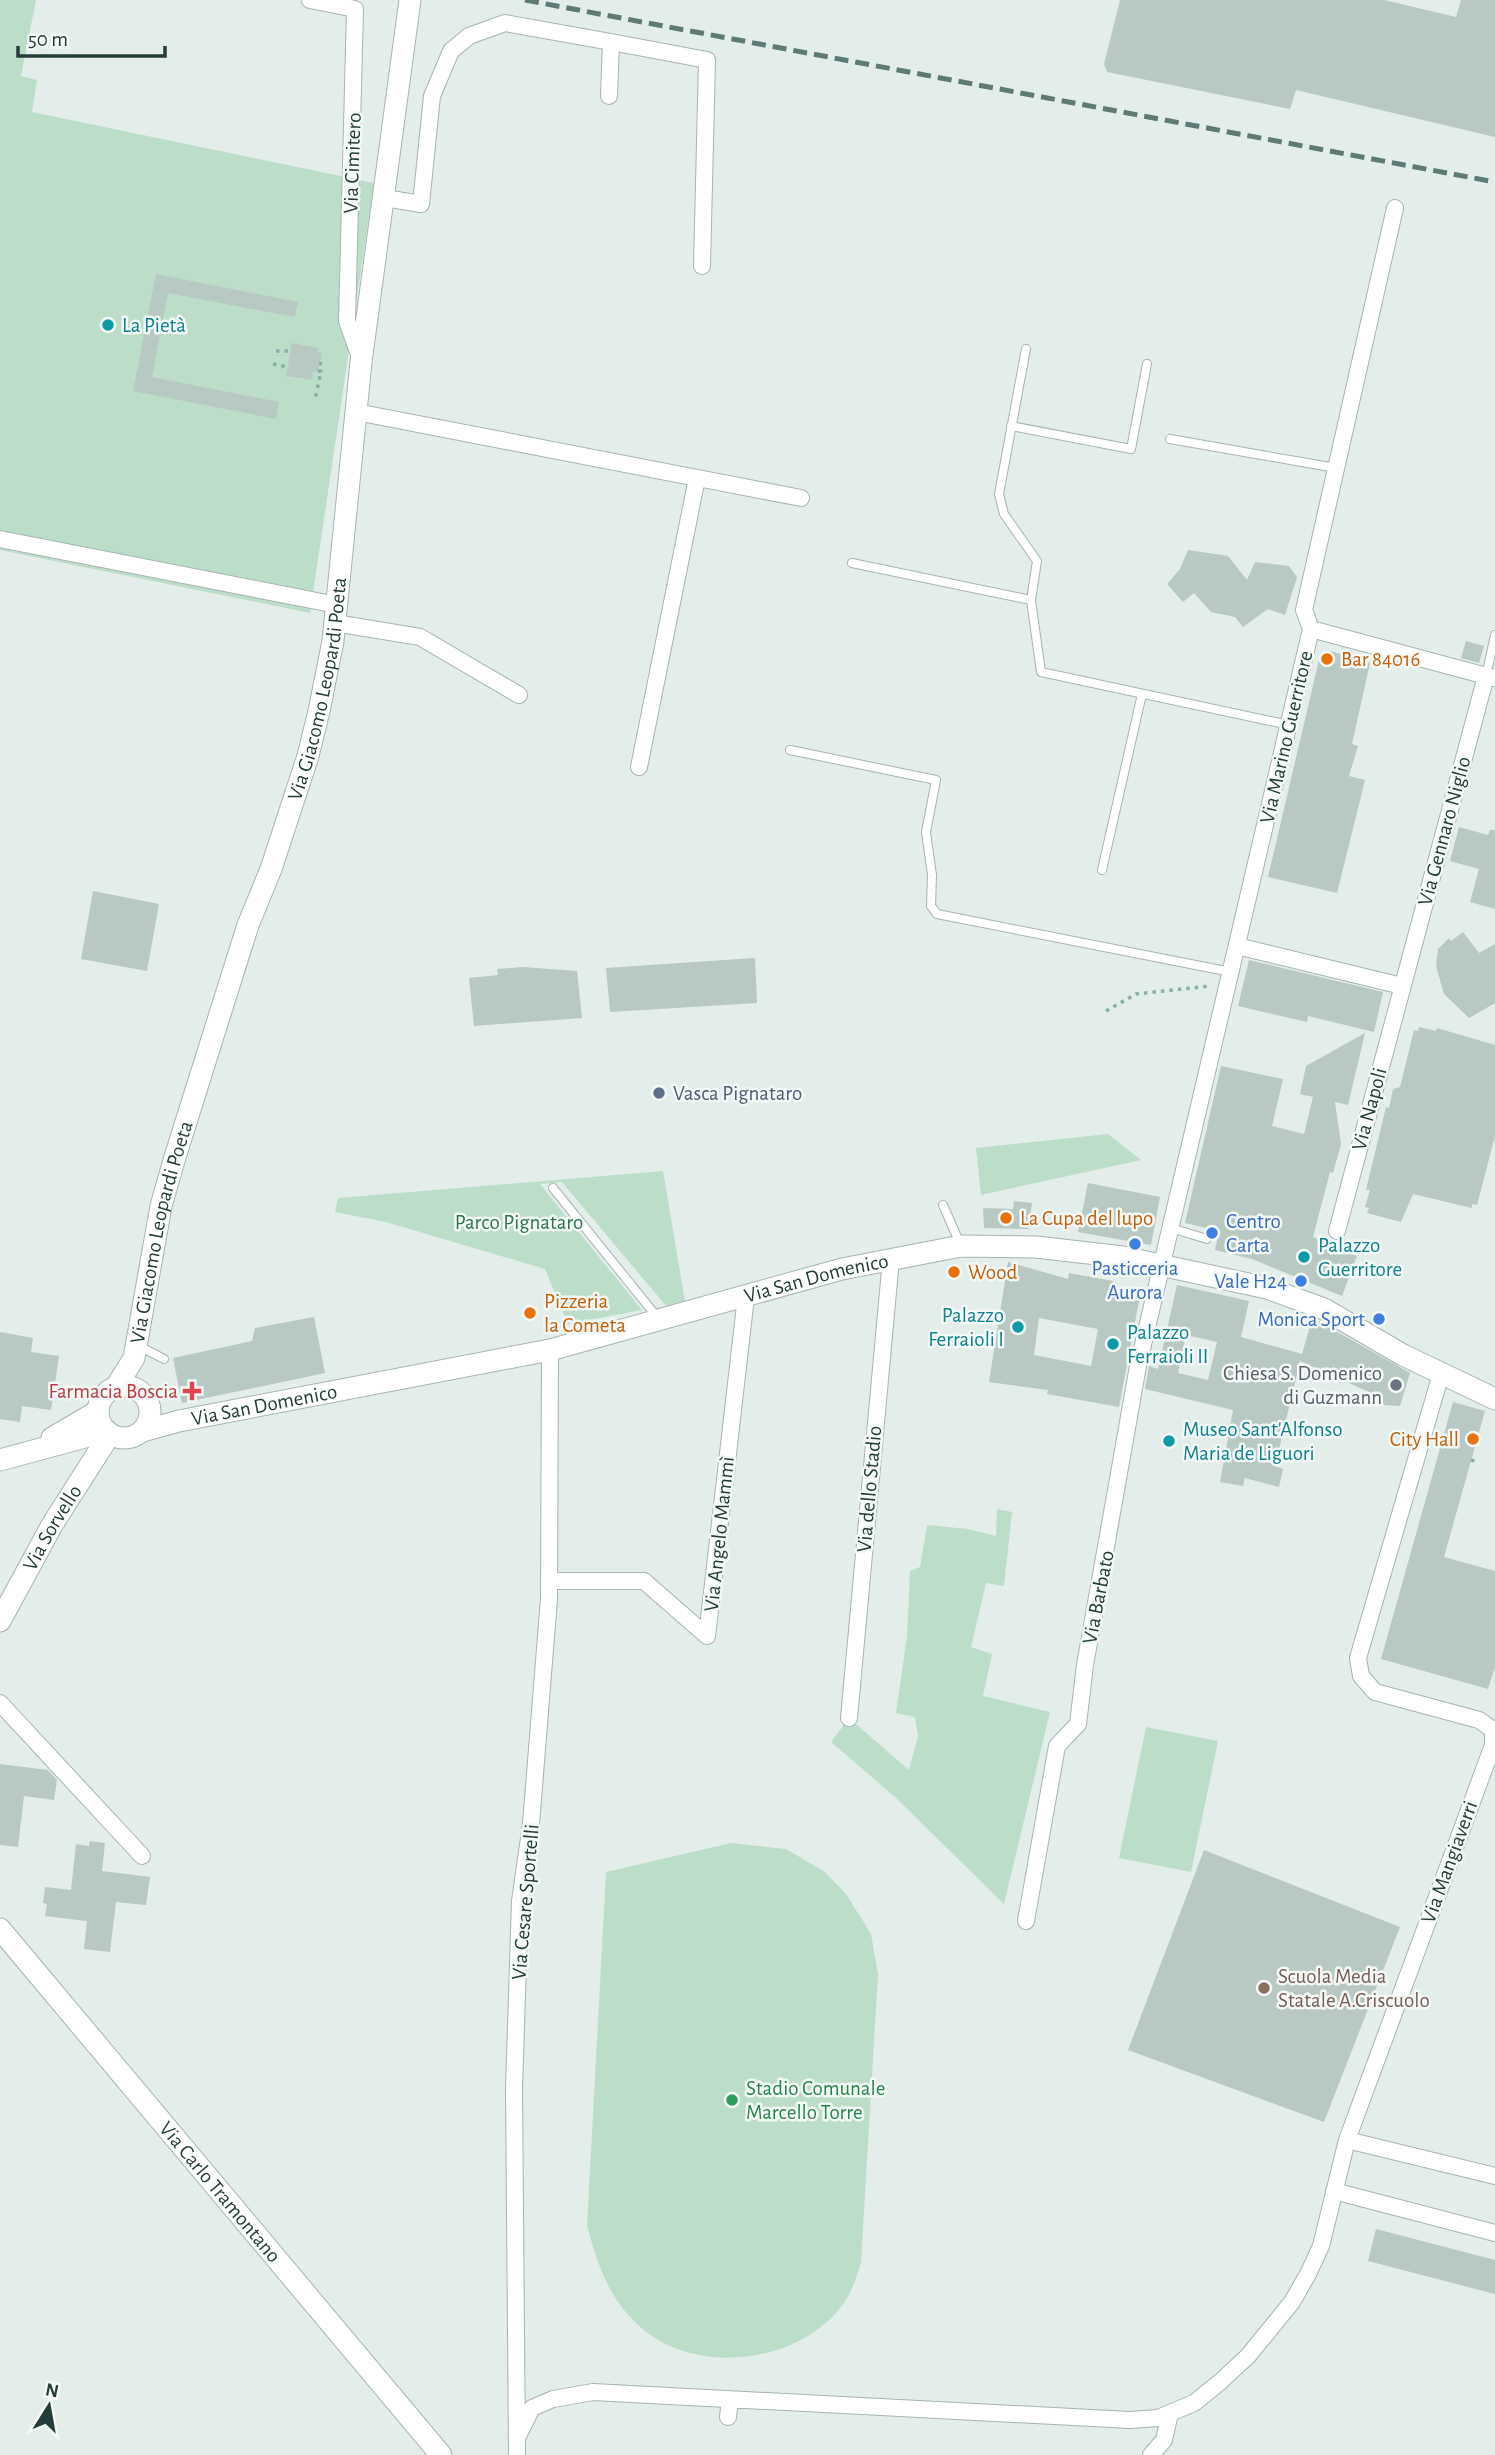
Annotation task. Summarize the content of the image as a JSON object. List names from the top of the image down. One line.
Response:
{"streets":{"street":["Via Cimitero","Via Giacomo Leopardi Poeta","Via Marino Guerritore","Via Gennaro Niglio","Via Napoli","Via San Domenico","Via dello Stadio","Via Sorvello","Via Angelo Mammì","Via Barbato","Via Mangiaverri","Via Cesare Sportelli","Via Carlo Tramontano"]},"crossings":[["Via Cimitero","Via Giacomo Leopardi Poeta"],["Via Marino Guerritore","Via San Domenico"],["Via Marino Guerritore","Via Barbato"],["Via Gennaro Niglio","Via Napoli"],["Via San Domenico","Via dello Stadio"],["Via San Domenico","Via Sorvello"],["Via San Domenico","Via Angelo Mammì"],["Via San Domenico","Via Barbato"],["Via San Domenico","Via Mangiaverri"],["Via San Domenico","Via Cesare Sportelli"],["Via Angelo Mammì","Via Cesare Sportelli"],["Via Mangiaverri","Via Cesare Sportelli"]],"parks":["Parco Pignataro"],"places":{"other":["La Pietà","Bar 84016","Vasca Pignataro","La Cupa del lupo","Centro Carta","Pasticceria Aurora","Palazzo Guerritore","Wood","Vale H24","Pizzeria la Cometa","Monica Sport","Palazzo Ferraioli I","Palazzo Ferraioli II","Chiesa S. Domenico di Guzmann","City Hall","Museo Sant'Alfonso Maria de Liguori","Scuola Media Statale A.Criscuolo","Stadio Comunale Marcello Torre"],"health":["Farmacia Boscia"]},"scale_bar":"50 m","north":"top"}
